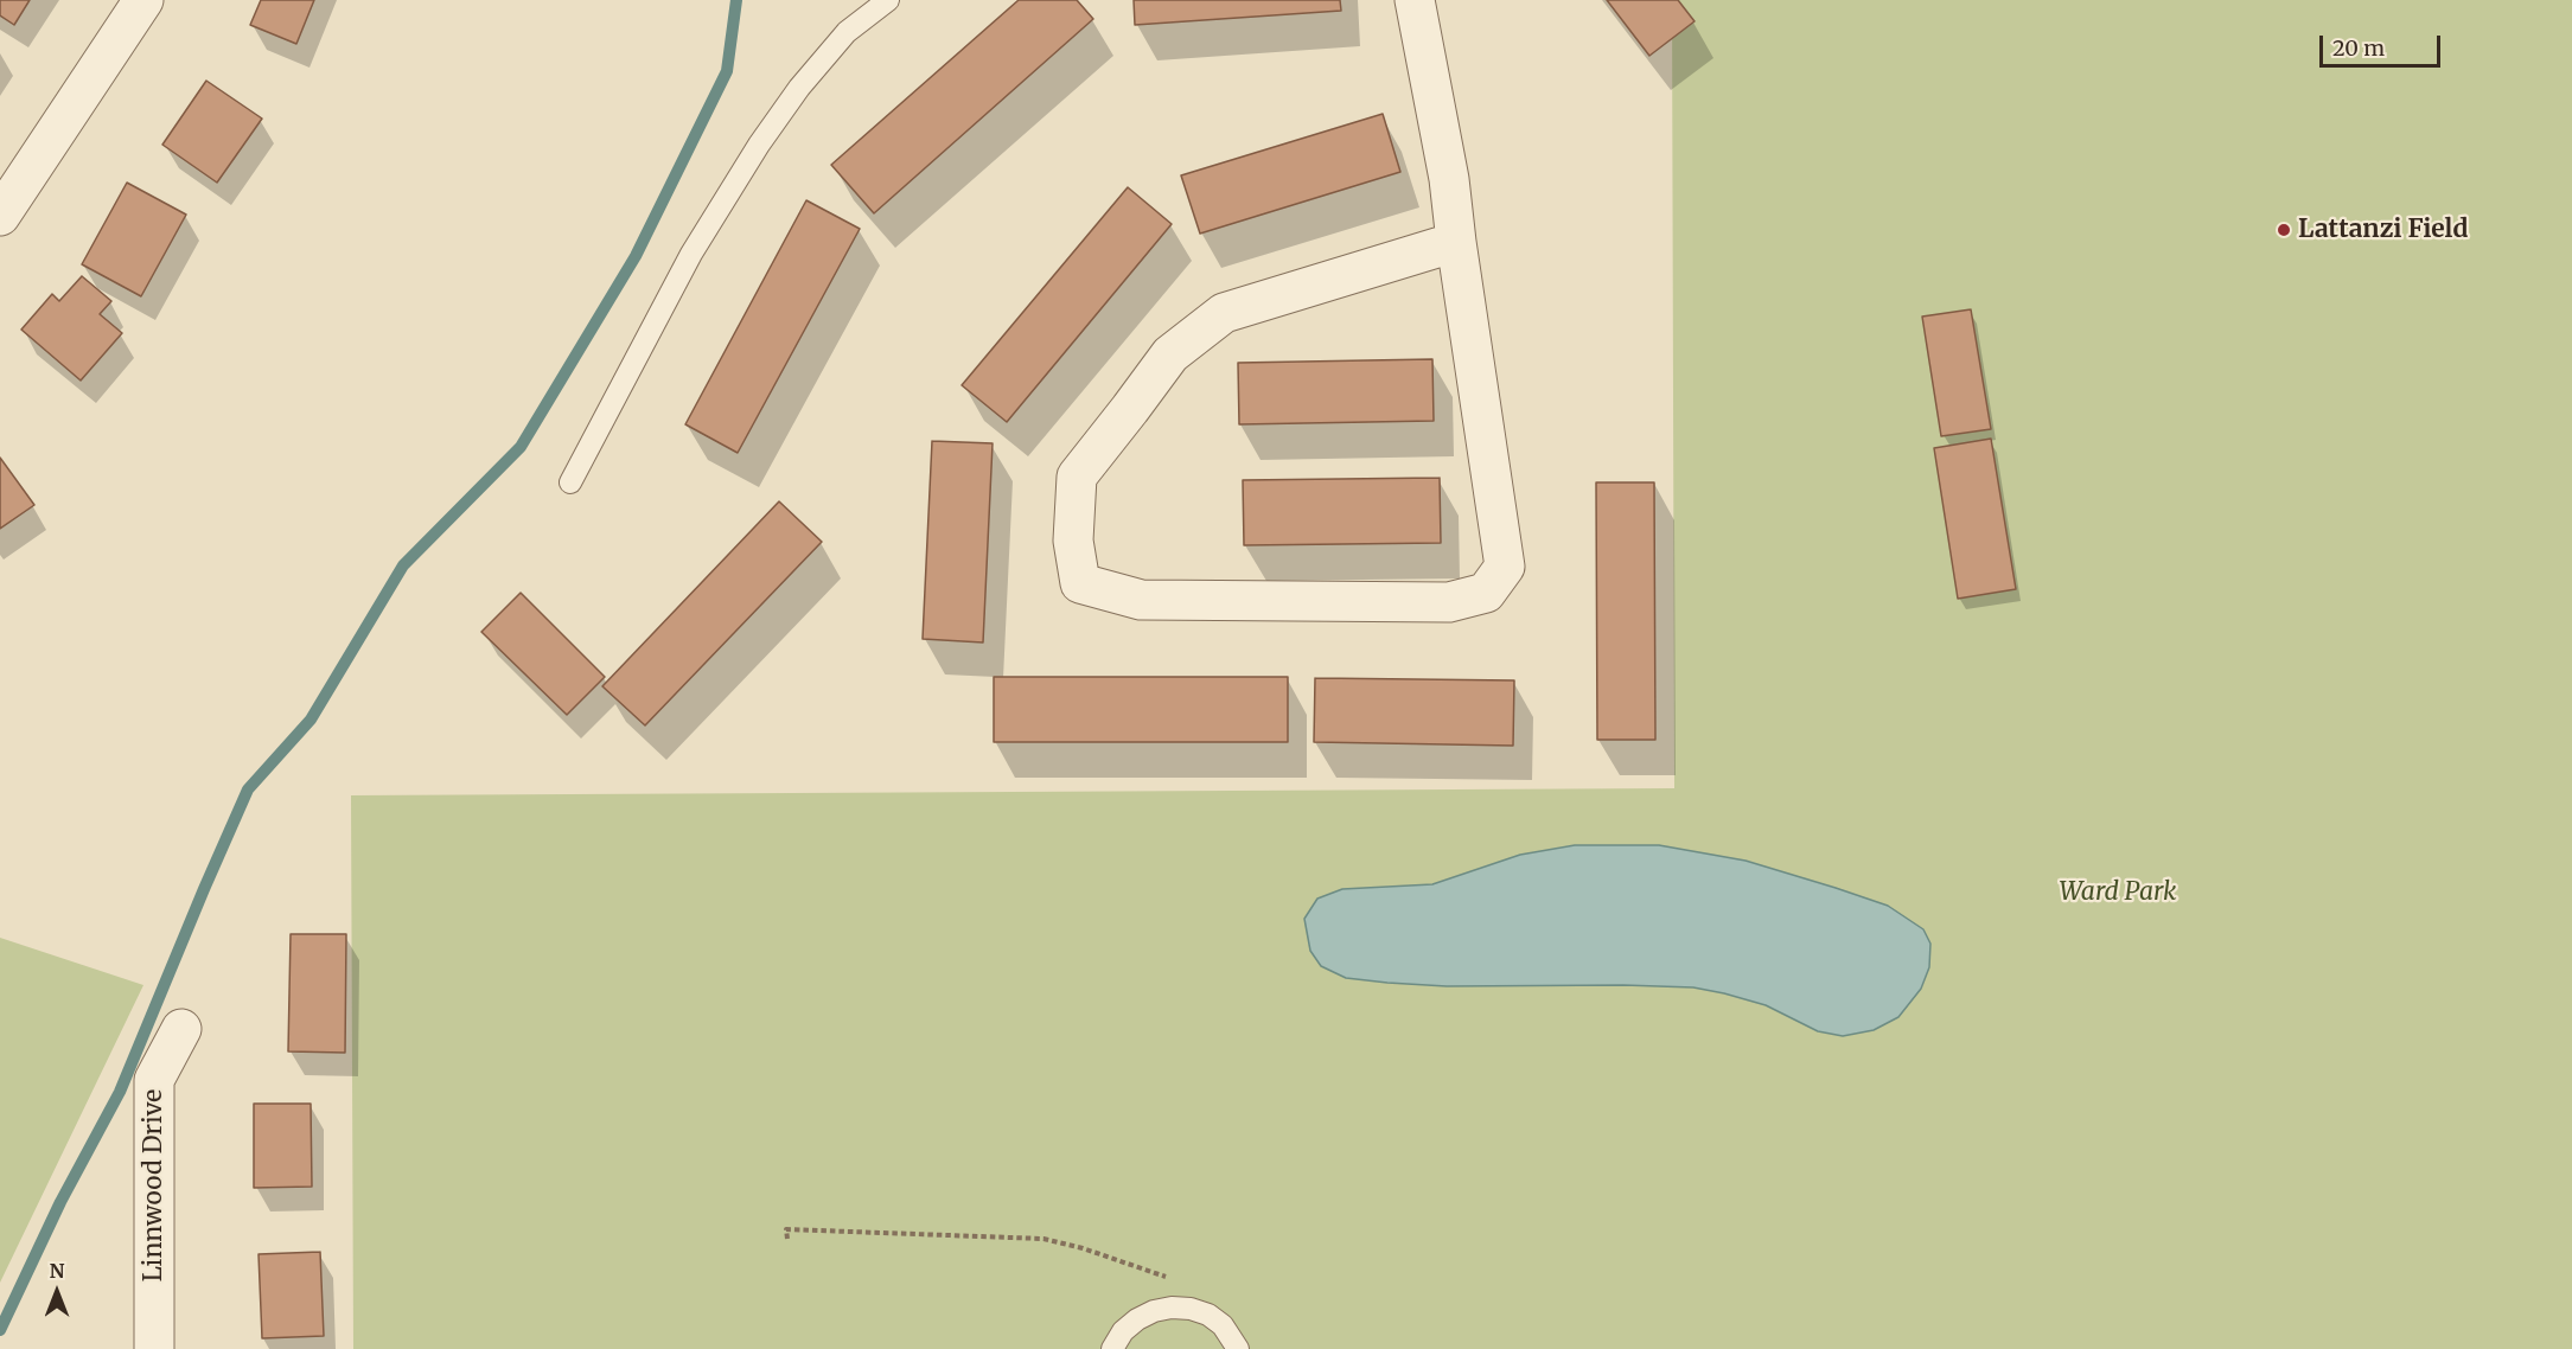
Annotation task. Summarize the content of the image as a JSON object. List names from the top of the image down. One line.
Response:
{"streets":{"street":["Linnwood Drive"]},"parks":["Ward Park"],"places":["Lattanzi Field"],"scale_bar":"20 m","north":"top"}
